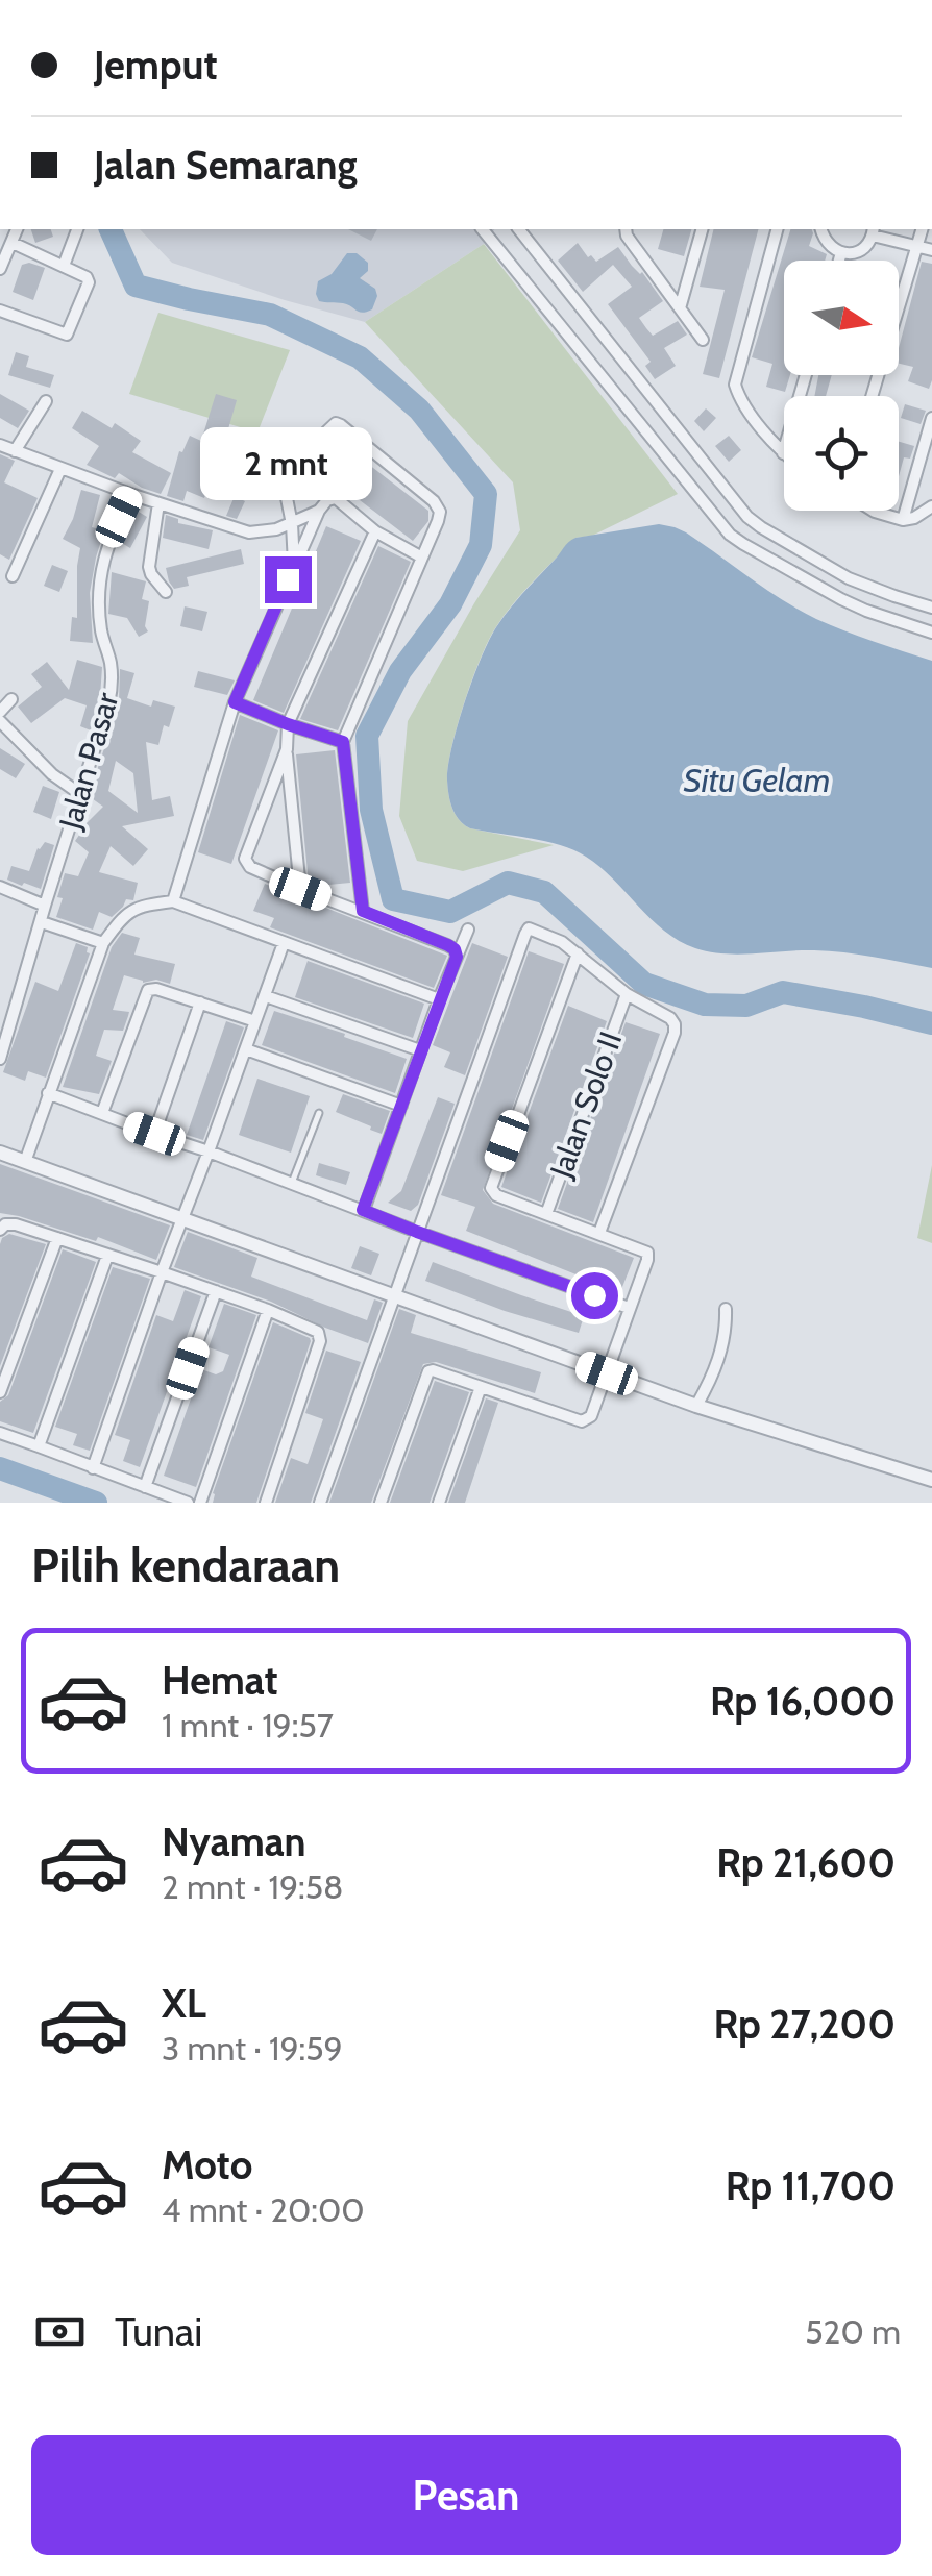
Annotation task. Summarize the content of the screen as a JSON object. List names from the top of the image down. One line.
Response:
{"streets":{"street":["Jalan Pasar","Jalan Solo II"]},"water":["Situ Gelam"],"north":"right","page":{"banner":["Jemput","Jalan Semarang"],"bubble":"2 mnt","heading":"Pilih kendaraan","list":[{"name":"Hemat","note":"1 mnt · 19:57","value":"Rp 16,000"},{"name":"Nyaman","note":"2 mnt · 19:58","value":"Rp 21,600"},{"name":"XL","note":"3 mnt · 19:59","value":"Rp 27,200"},{"name":"Moto","note":"4 mnt · 20:00","value":"Rp 11,700"}],"pay":["Tunai","520 m"],"buttons":"Pesan"}}
